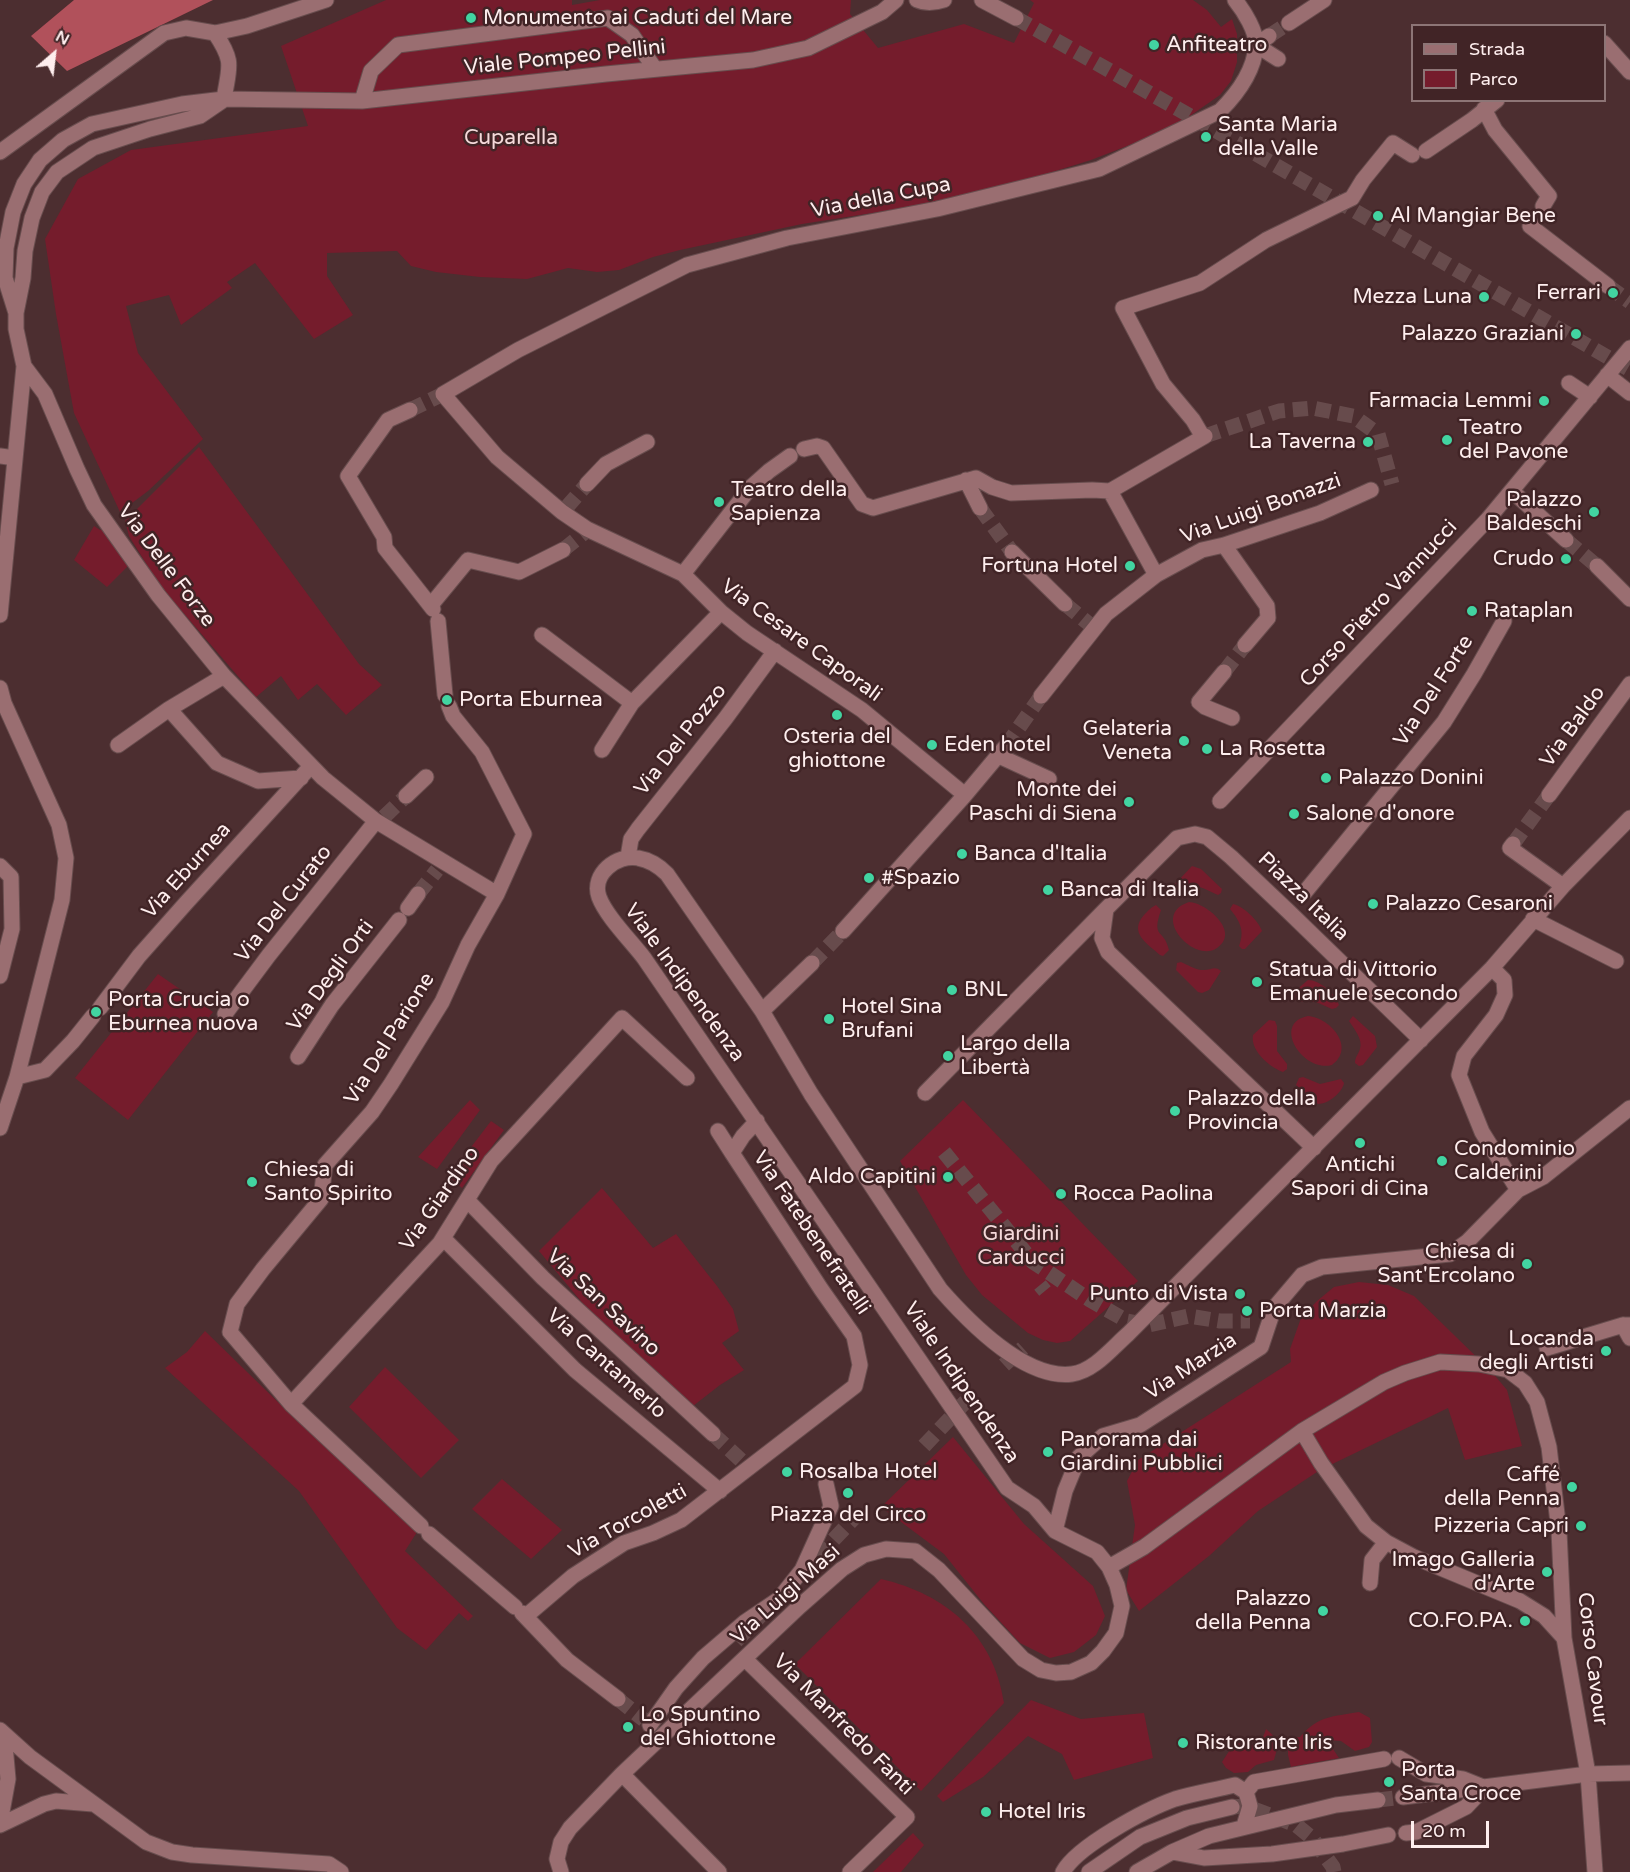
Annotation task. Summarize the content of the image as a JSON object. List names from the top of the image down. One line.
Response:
{"streets":{"street":["Viale Pompeo Pellini","Via della Cupa","Via Luigi Bonazzi","Via Delle Forze","Corso Pietro Vannucci","Via Cesare Caporali","Via Del Forte","Via Baldo","Via Del Pozzo","Via Eburnea","Piazza Italia","Via Del Curato","Via Degli Orti","Viale Indipendenza","Via Del Parione","Via Giardino","Via Fatebenefratelli","Via San Savino","Via Cantamerlo","Via Marzia","Via Torcoletti","Via Luigi Masi","Corso Cavour","Via Manfredo Fanti"]},"crossings":[["Viale Pompeo Pellini","Via Delle Forze"],["Via della Cupa","Via Cesare Caporali"],["Via Delle Forze","Via Eburnea"],["Via Delle Forze","Via Del Curato"],["Via Delle Forze","Via Del Parione"],["Via Cesare Caporali","Via Del Pozzo"],["Via Del Pozzo","Viale Indipendenza"],["Viale Indipendenza","Via Fatebenefratelli"],["Viale Indipendenza","Via Marzia"],["Viale Indipendenza","Via Luigi Masi"],["Via Del Parione","Via Giardino"],["Via Del Parione","Via Torcoletti"],["Via Giardino","Via San Savino"],["Via Giardino","Via Cantamerlo"],["Via Fatebenefratelli","Via Torcoletti"],["Via Cantamerlo","Via Torcoletti"],["Via Luigi Masi","Via Manfredo Fanti"]],"parks":["Cuparella","Giardini Carducci"],"places":["Monumento ai Caduti del Mare","Anfiteatro","Santa Maria della Valle","Al Mangiar Bene","Ferrari","Mezza Luna","Palazzo Graziani","Farmacia Lemmi","Teatro del Pavone","La Taverna","Teatro della Sapienza","Palazzo Baldeschi","Crudo","Fortuna Hotel","Rataplan","Porta Eburnea","Osteria del ghiottone","Gelateria Veneta","Eden hotel","La Rosetta","Palazzo Donini","Monte dei Paschi di Siena","Salone d'onore","Banca d'Italia","#Spazio","Banca di Italia","Palazzo Cesaroni","Statua di Vittorio Emanuele secondo","BNL","Porta Crucia o Eburnea nuova","Hotel Sina Brufani","Largo della Libertà","Palazzo della Provincia","Antichi Sapori di Cina","Condominio Calderini","Aldo Capitini","Chiesa di Santo Spirito","Rocca Paolina","Chiesa di Sant'Ercolano","Punto di Vista","Porta Marzia","Locanda degli Artisti","Panorama dai Giardini Pubblici","Rosalba Hotel","Caffé della Penna","Piazza del Circo","Pizzeria Capri","Imago Galleria d'Arte","Palazzo della Penna","CO.FO.PA.","Lo Spuntino del Ghiottone","Ristorante Iris","Porta Santa Croce","Hotel Iris"],"legend":["Strada","Parco"],"scale_bar":"20 m","north":"top right"}
